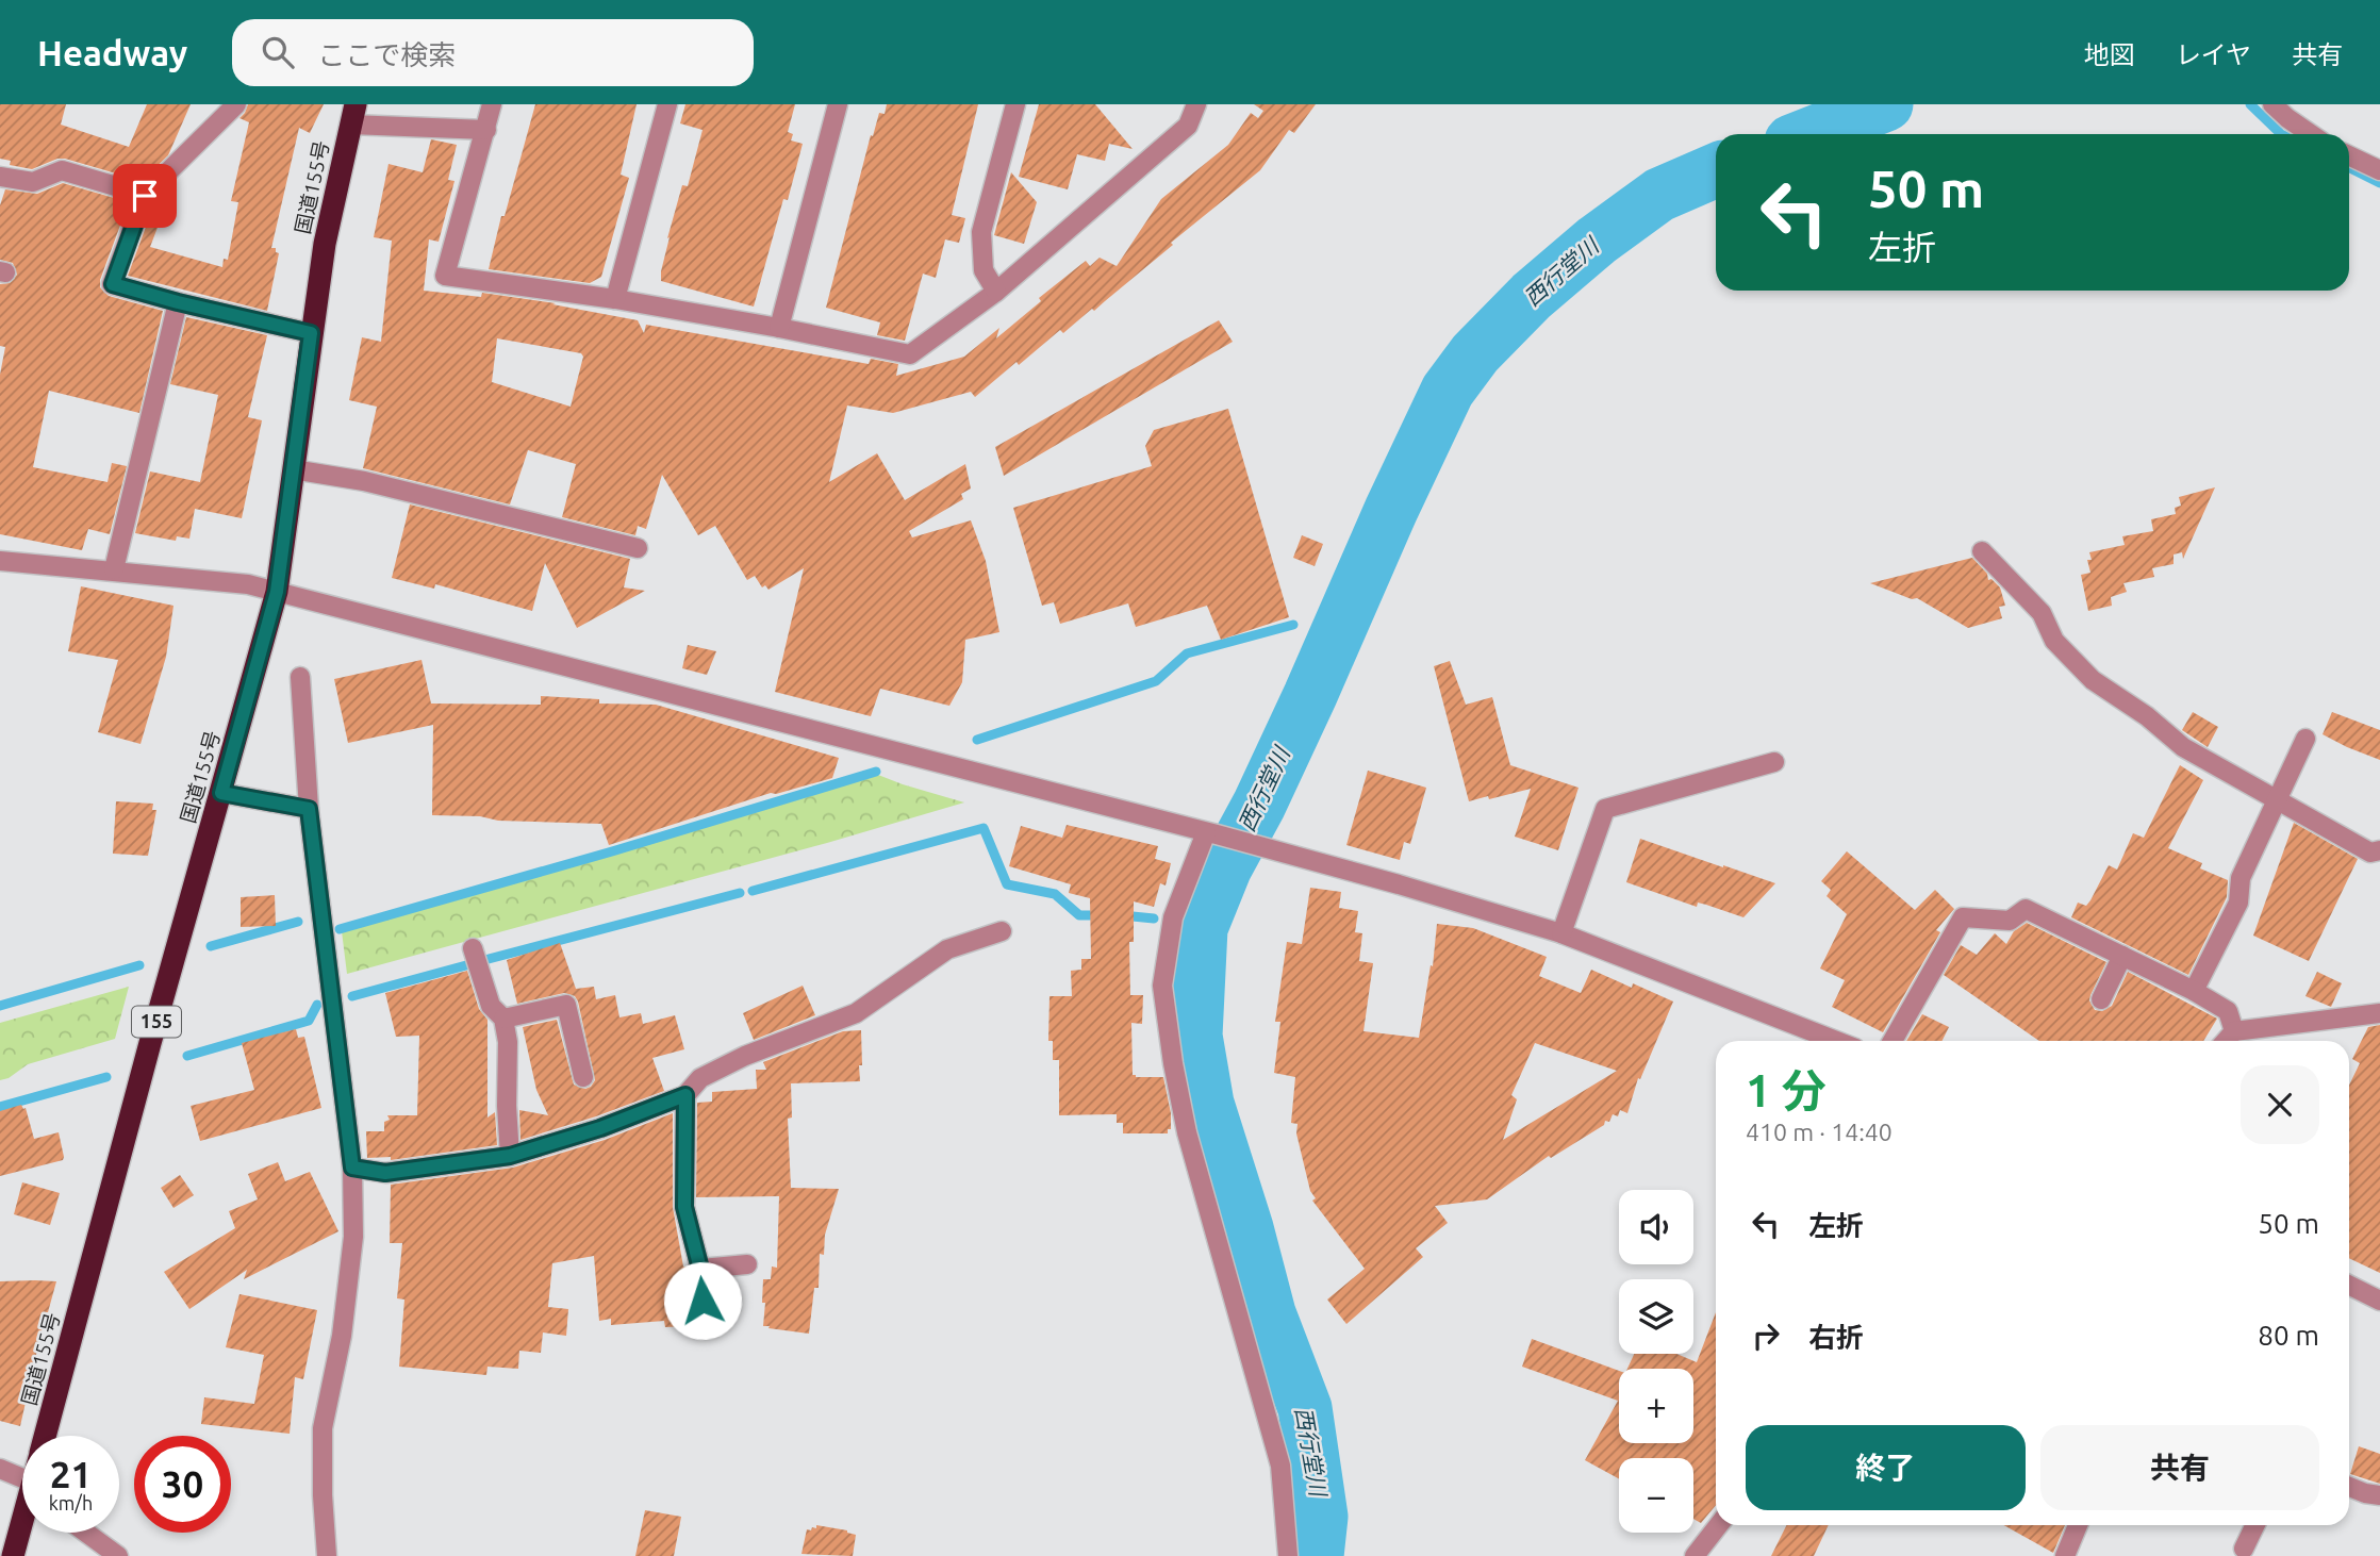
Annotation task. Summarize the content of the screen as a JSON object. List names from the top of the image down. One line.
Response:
{"streets":{"highway":["国道155号","155"]},"water":["西行堂川"],"page":{"header":"Headway","search":"ここで検索","nav":["地図","レイヤ","共有"],"turn":["50 m","左折"],"heading":["1 分","410 m · 14:40"],"list":[{"name":"左折","value":"50 m"},{"name":"右折","value":"80 m"}],"map_buttons":["+","−"],"buttons":["終了","共有"],"speed":"21 km/h","limit":"30"}}
